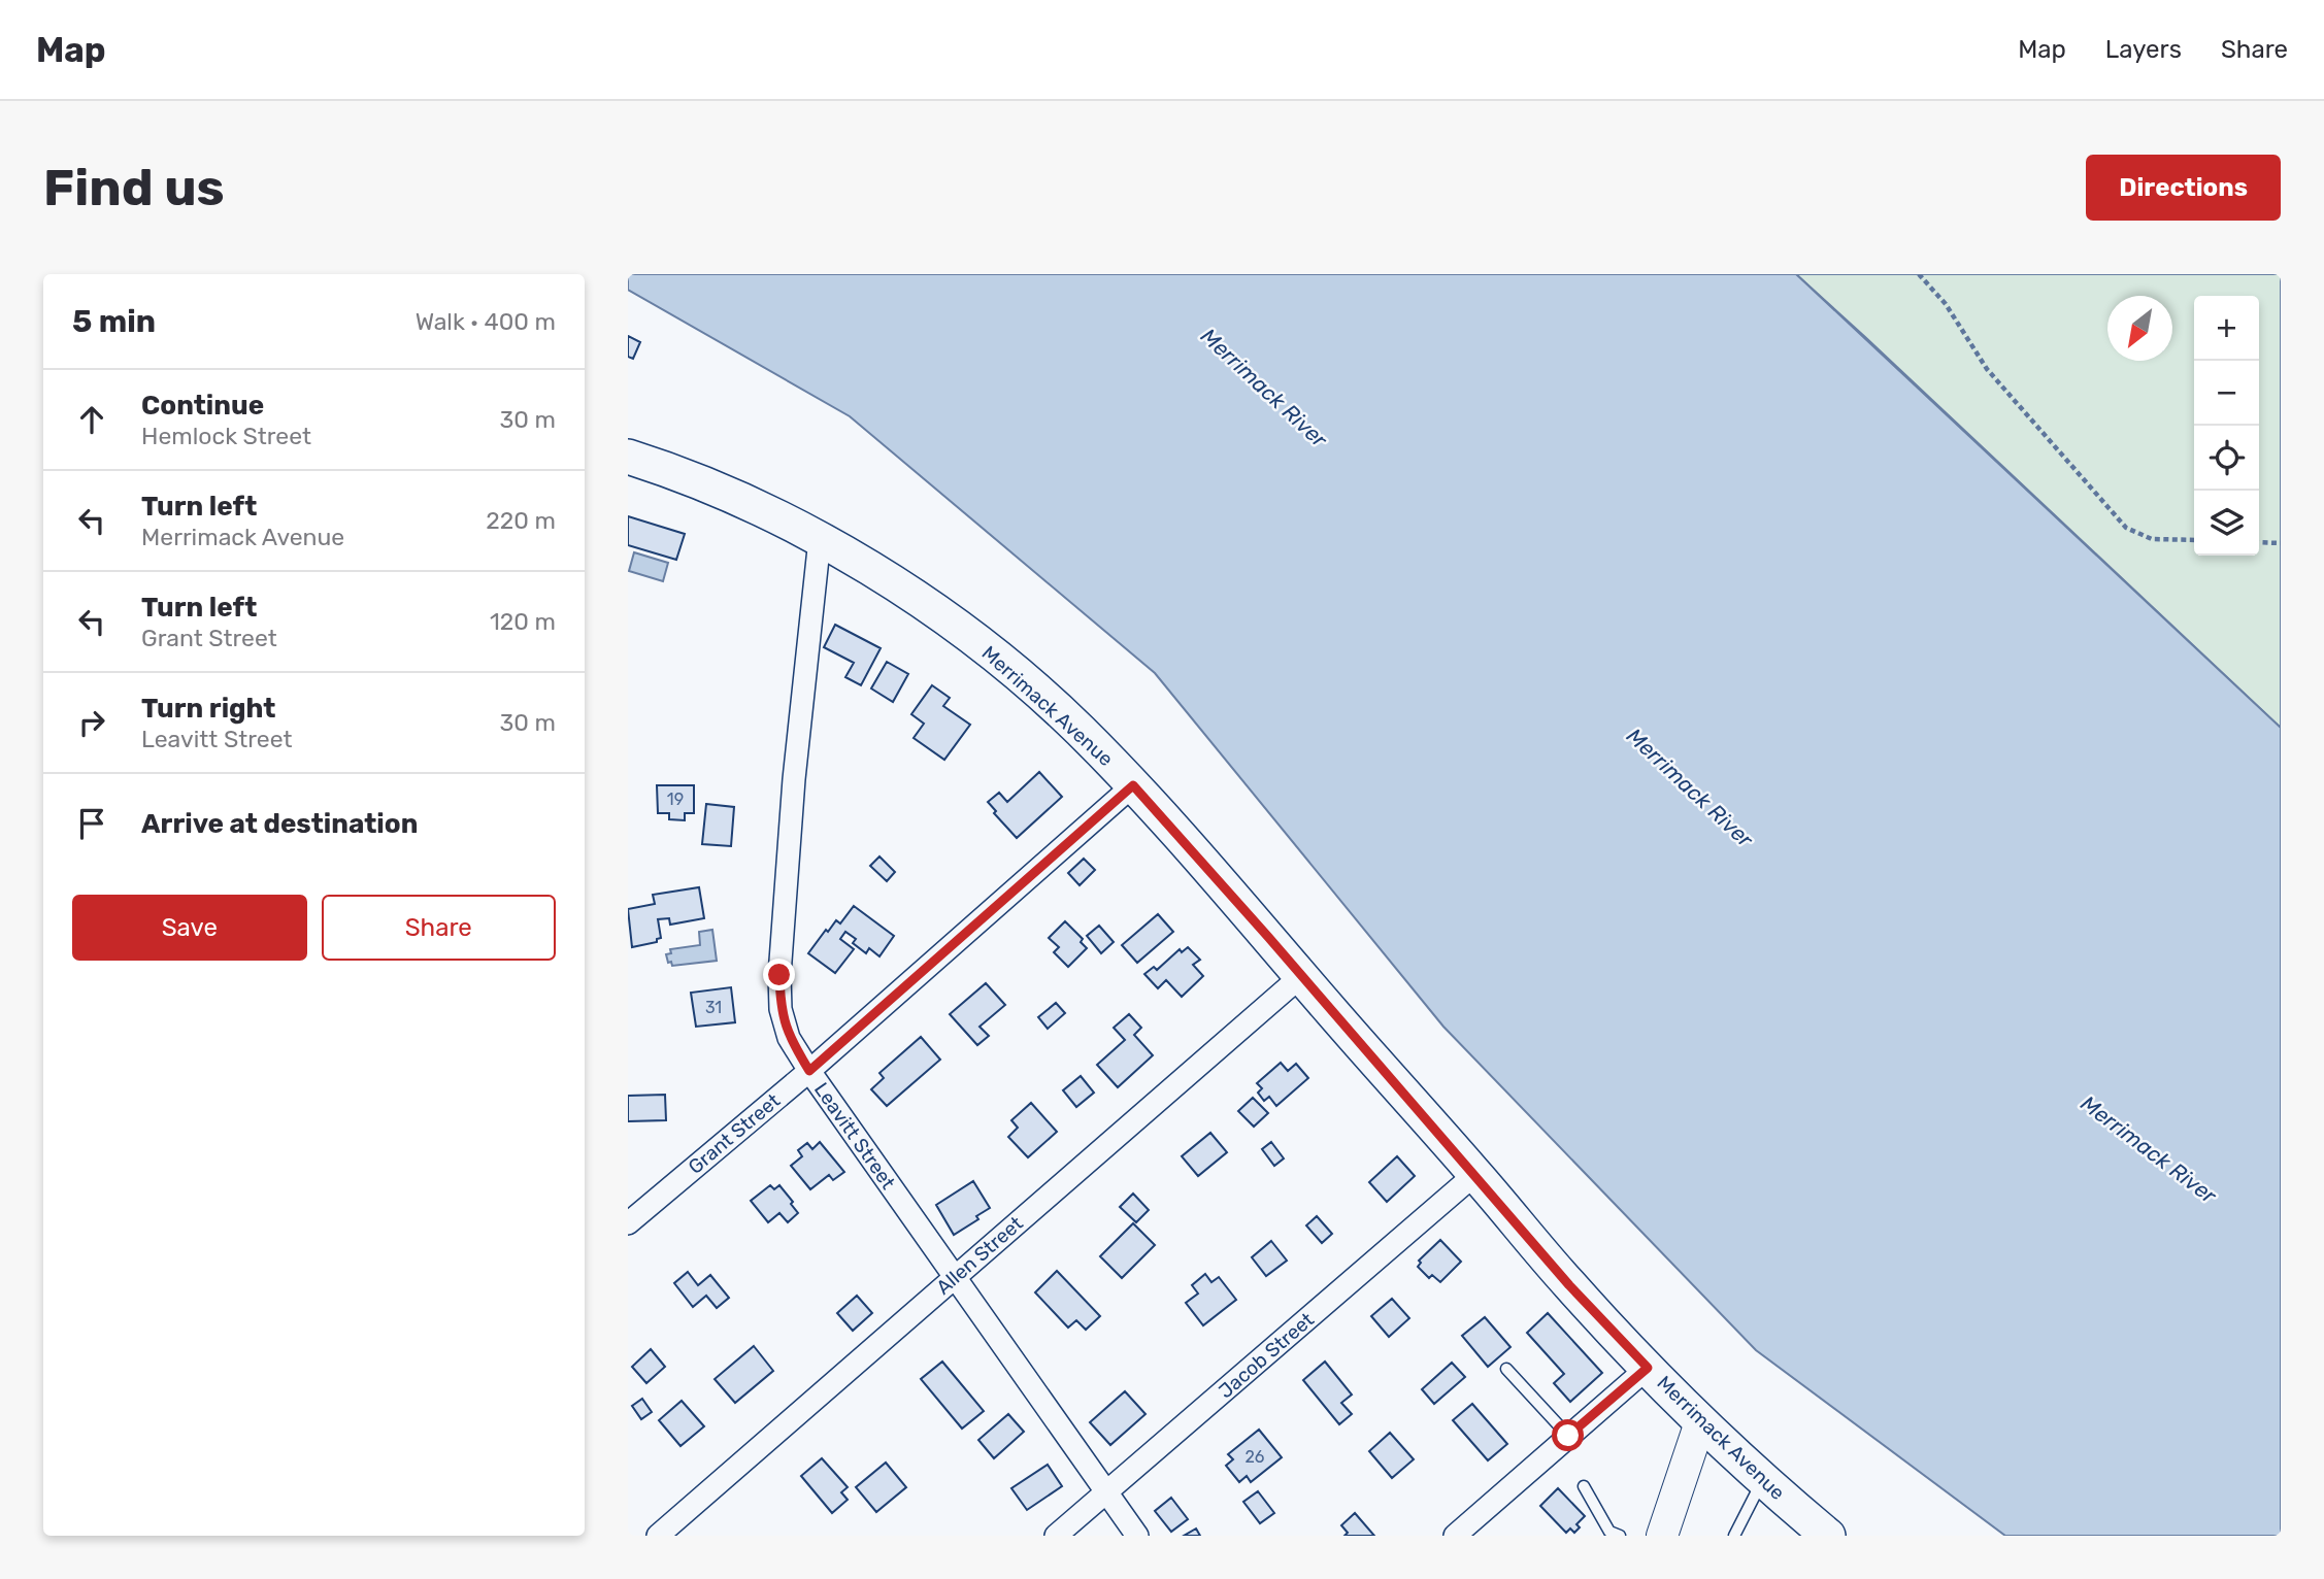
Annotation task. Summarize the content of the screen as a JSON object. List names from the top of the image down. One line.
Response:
{"streets":{"main road":["Merrimack Avenue"],"street":["Grant Street","Leavitt Street","Allen Street","Jacob Street"]},"crossings":[["Merrimack Avenue","Grant Street"],["Merrimack Avenue","Leavitt Street"],["Merrimack Avenue","Allen Street"],["Merrimack Avenue","Jacob Street"],["Grant Street","Leavitt Street"],["Leavitt Street","Allen Street"],["Leavitt Street","Jacob Street"]],"water":["Merrimack River"],"house_numbers":["19","31","26"],"north":"bottom left","page":{"header":"Map","nav":["Map","Layers","Share"],"buttons":["Directions",["Save","Share"]],"title":"Find us","heading":["5 min","Walk · 400 m"],"map_buttons":["+","−"],"list":[["Continue","Hemlock Street","30 m"],["Turn left","Merrimack Avenue","220 m"],["Turn left","Grant Street","120 m"],["Turn right","Leavitt Street","30 m"],"Arrive at destination"]}}
